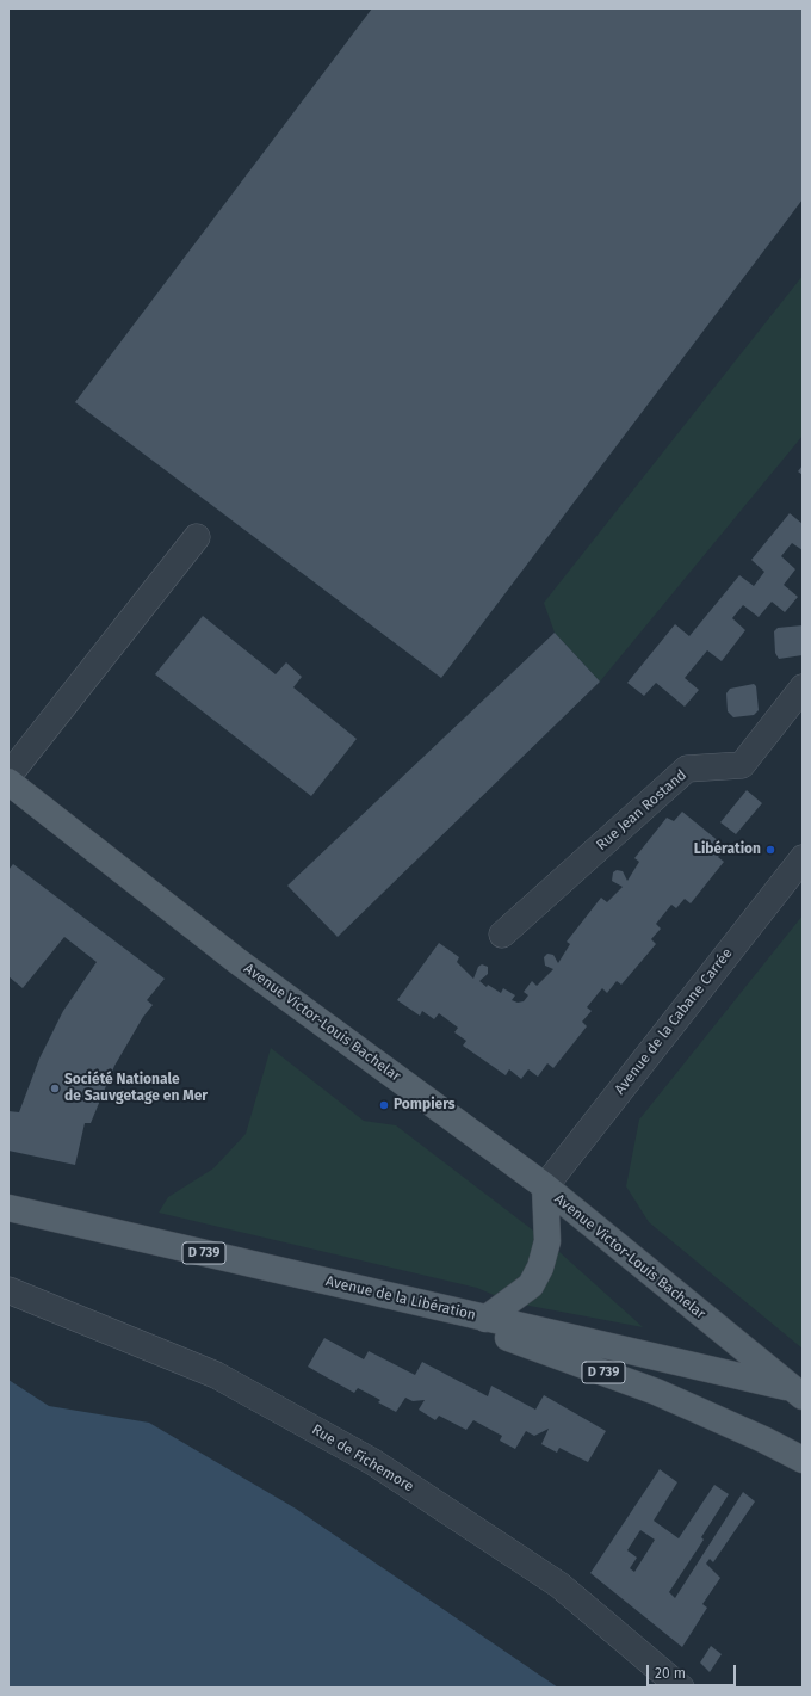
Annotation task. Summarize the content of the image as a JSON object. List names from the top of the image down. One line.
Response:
{"streets":{"main road":["Avenue Victor-Louis Bachelar","D 739","Avenue de la Libération"],"street":["Rue Jean Rostand","Avenue de la Cabane Carrée","Rue de Fichemore"]},"crossings":[["Avenue de la Cabane Carrée","Avenue Victor-Louis Bachelar"],["Avenue Victor-Louis Bachelar","Avenue de la Libération"],["D 739","Avenue de la Libération"]],"places":["Libération","Société Nationale de Sauvgetage en Mer","Pompiers"],"scale_bar":"20 m"}
